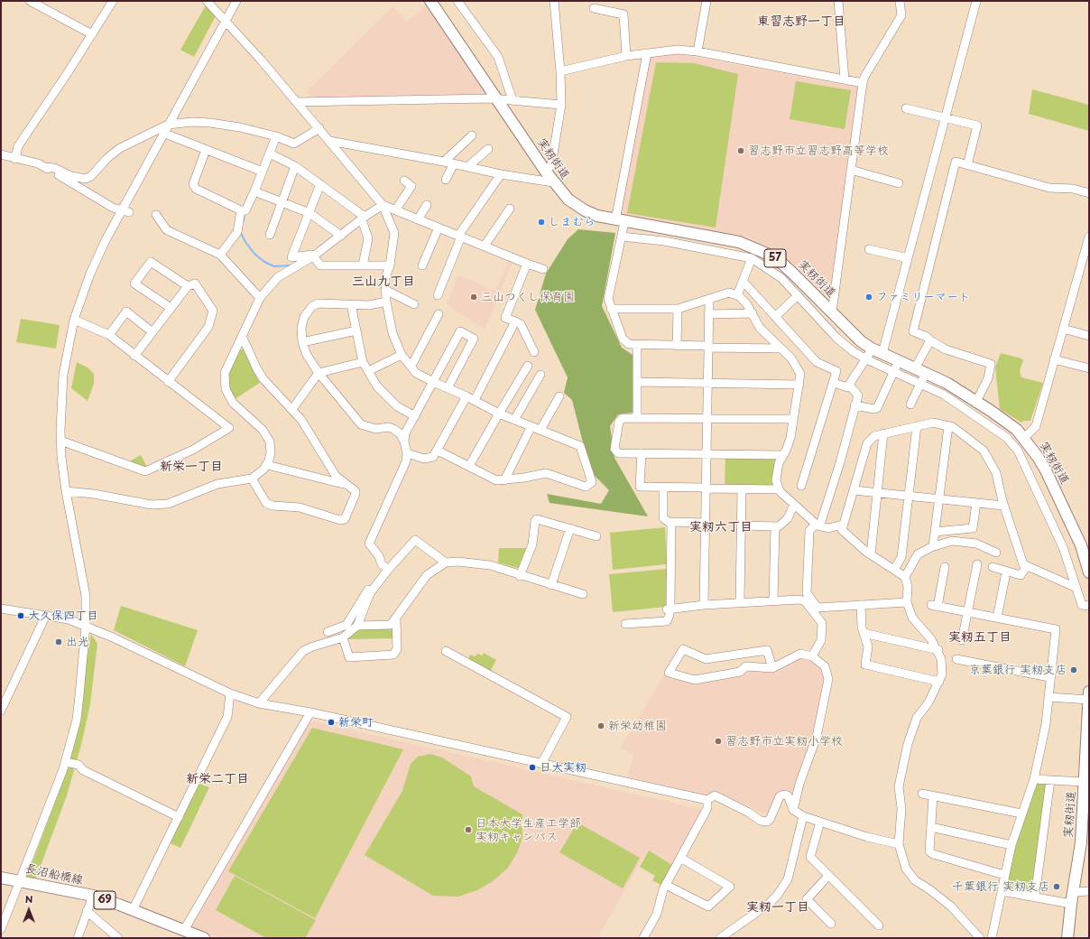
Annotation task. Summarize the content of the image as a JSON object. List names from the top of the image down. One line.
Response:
{"streets":{"main road":["実籾街道","57","長沼船橋線","69"]},"districts":["東習志野一丁目","三山九丁目","新栄一丁目","実籾六丁目","実籾五丁目","新栄二丁目","実籾一丁目"],"places":["習志野市立習志野高等学校","しまむら","三山つくし保育園","ファミリーマート","大久保四丁目","出光","京葉銀行 実籾支店","新栄町","新栄幼稚園","習志野市立実籾小学校","日大実籾","日本大学生産工学部 実籾キャンパス","千葉銀行 実籾支店"],"north":"top"}
